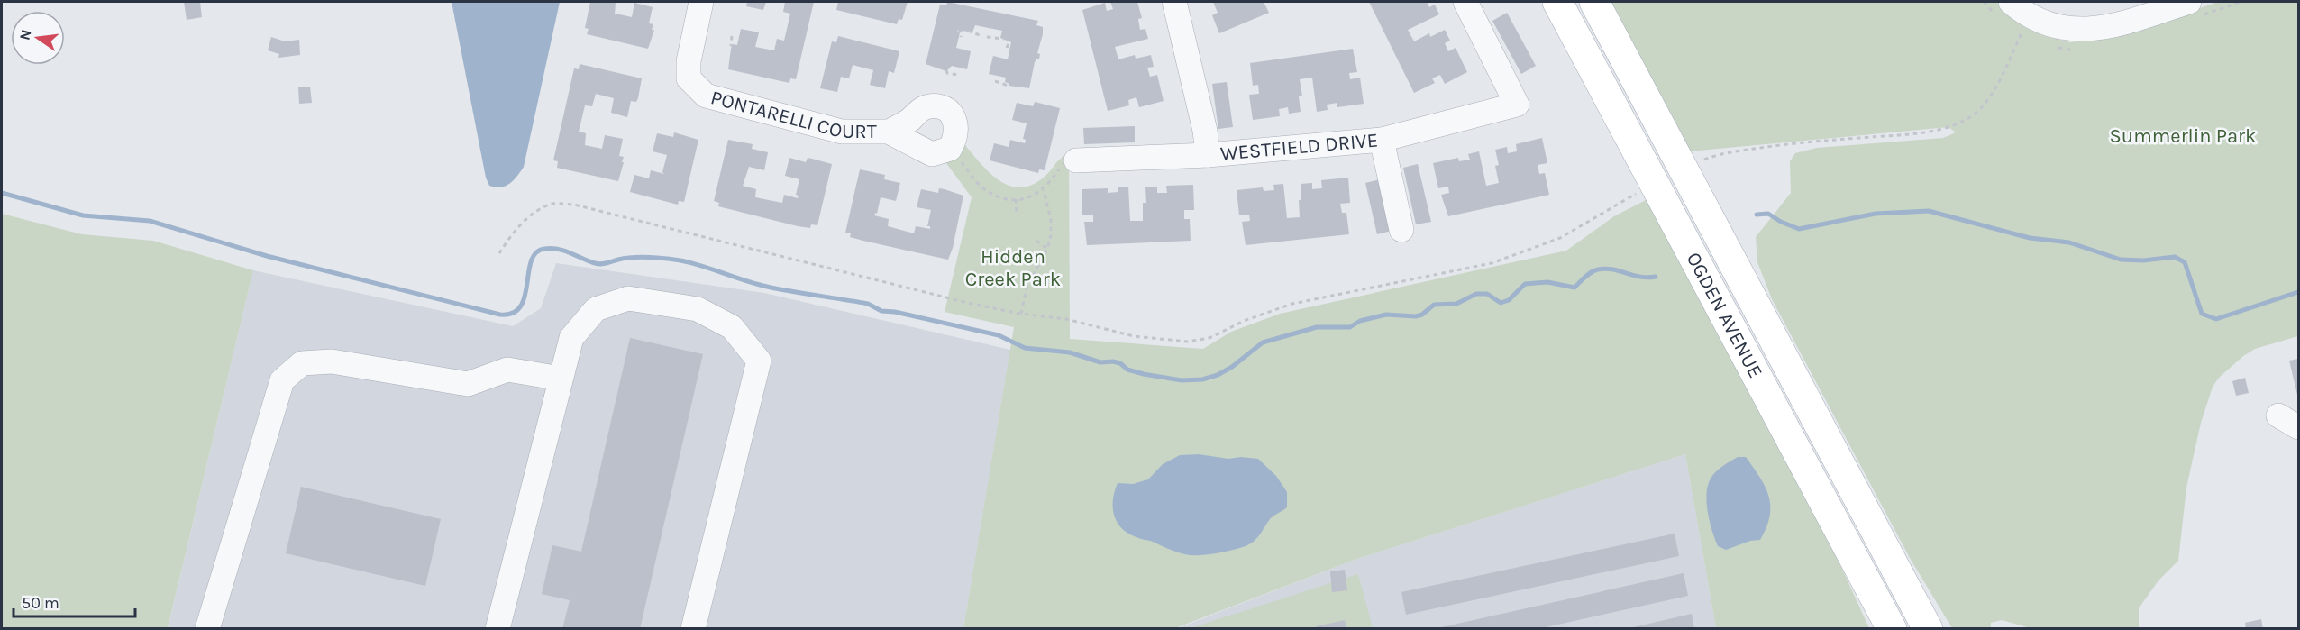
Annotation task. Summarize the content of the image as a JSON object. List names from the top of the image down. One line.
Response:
{"streets":{"main road":["OGDEN AVENUE"],"street":["PONTARELLI COURT","WESTFIELD DRIVE"]},"parks":["Summerlin Park","Hidden Creek Park"],"scale_bar":"50 m","north":"left"}
